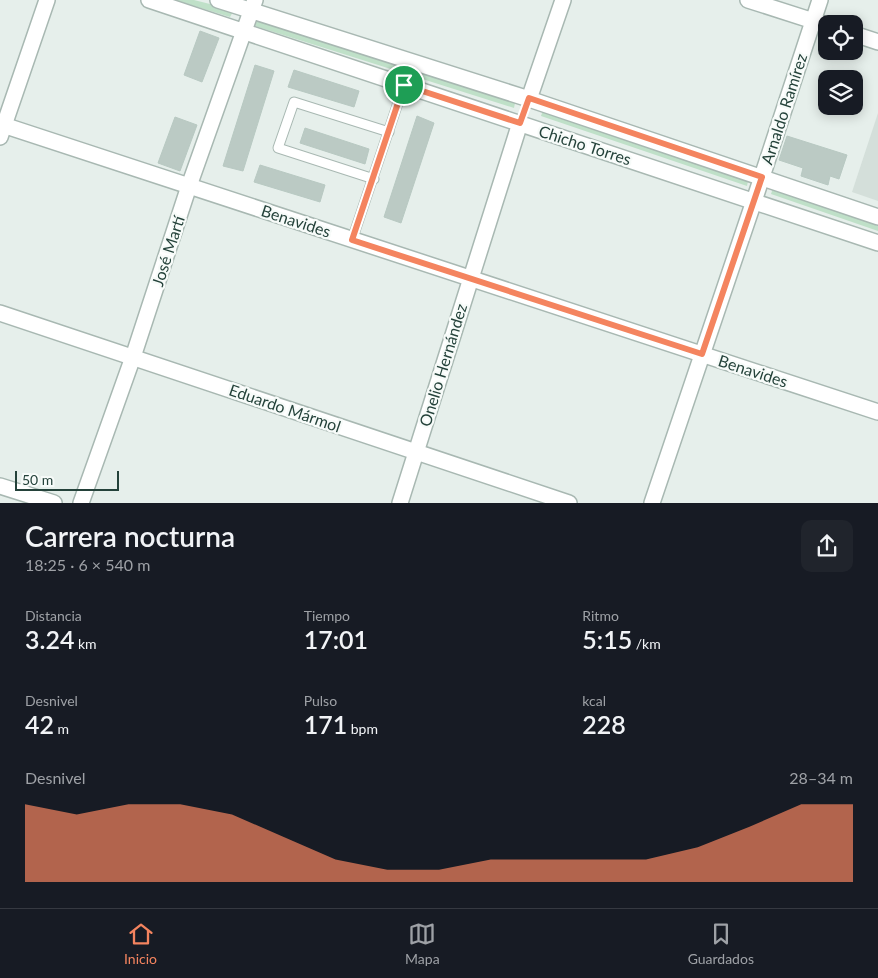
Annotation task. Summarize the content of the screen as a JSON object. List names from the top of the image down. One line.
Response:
{"streets":{"street":["Arnaldo Ramírez","Chicho Torres","Benavides","José Martí","Onelio Hernández","Eduardo Mármol"]},"crossings":[["Arnaldo Ramírez","Chicho Torres"],["Arnaldo Ramírez","Benavides"],["Chicho Torres","José Martí"],["Chicho Torres","Onelio Hernández"],["Benavides","José Martí"],["Benavides","Onelio Hernández"],["José Martí","Eduardo Mármol"],["Onelio Hernández","Eduardo Mármol"]],"scale_bar":"50 m","page":{"scale":"50 m","heading":["Carrera nocturna","18:25 · 6 × 540 m"],"stats":[["Distancia","3.24 km"],["Tiempo","17:01"],["Ritmo","5:15 /km"],["Desnivel","42 m"],["Pulso","171 bpm"],["kcal","228"]],"chart":["Desnivel","28–34 m"],"tabs":["Inicio","Mapa","Guardados"]}}
